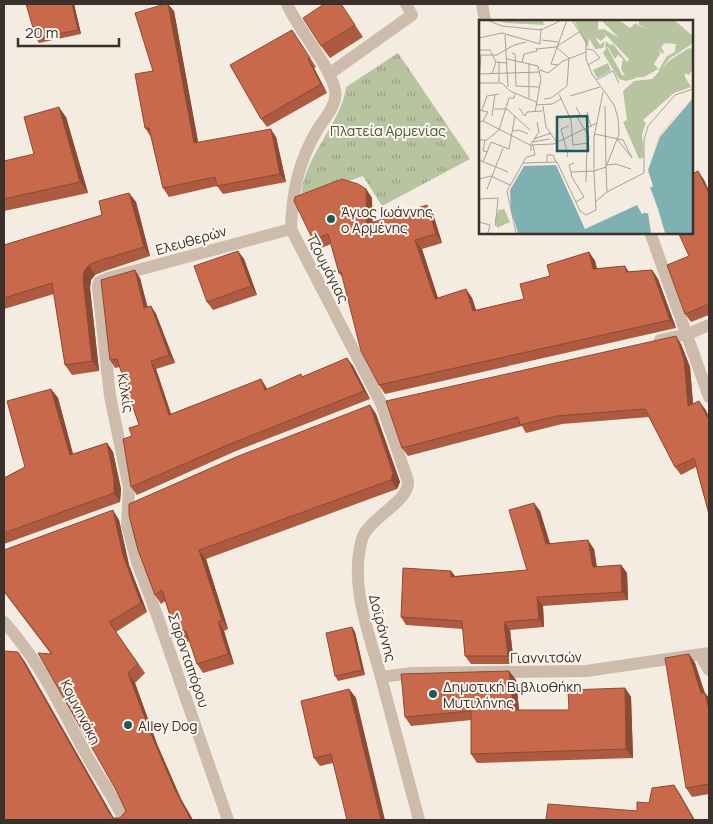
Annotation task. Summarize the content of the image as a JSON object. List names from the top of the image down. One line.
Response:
{"streets":{"street":["Ελευθερών","Τζουμάγιας","Κιλκίς","Δοϊράννης","Γιαννιτσών","Σαρανταπόρου","Κομνηνάκη"]},"crossings":[["Ελευθερών","Τζουμάγιας"],["Ελευθερών","Κιλκίς"],["Τζουμάγιας","Δοϊράννης"],["Κιλκίς","Σαρανταπόρου"],["Δοϊράννης","Γιαννιτσών"]],"parks":["Πλατεία Αρμενίας"],"places":["Άγιος Ιωάννης ο Αρμένης","Δημοτική Βιβλιοθήκη Μυτιλήνης","Alley Dog"],"scale_bar":"20 m"}
